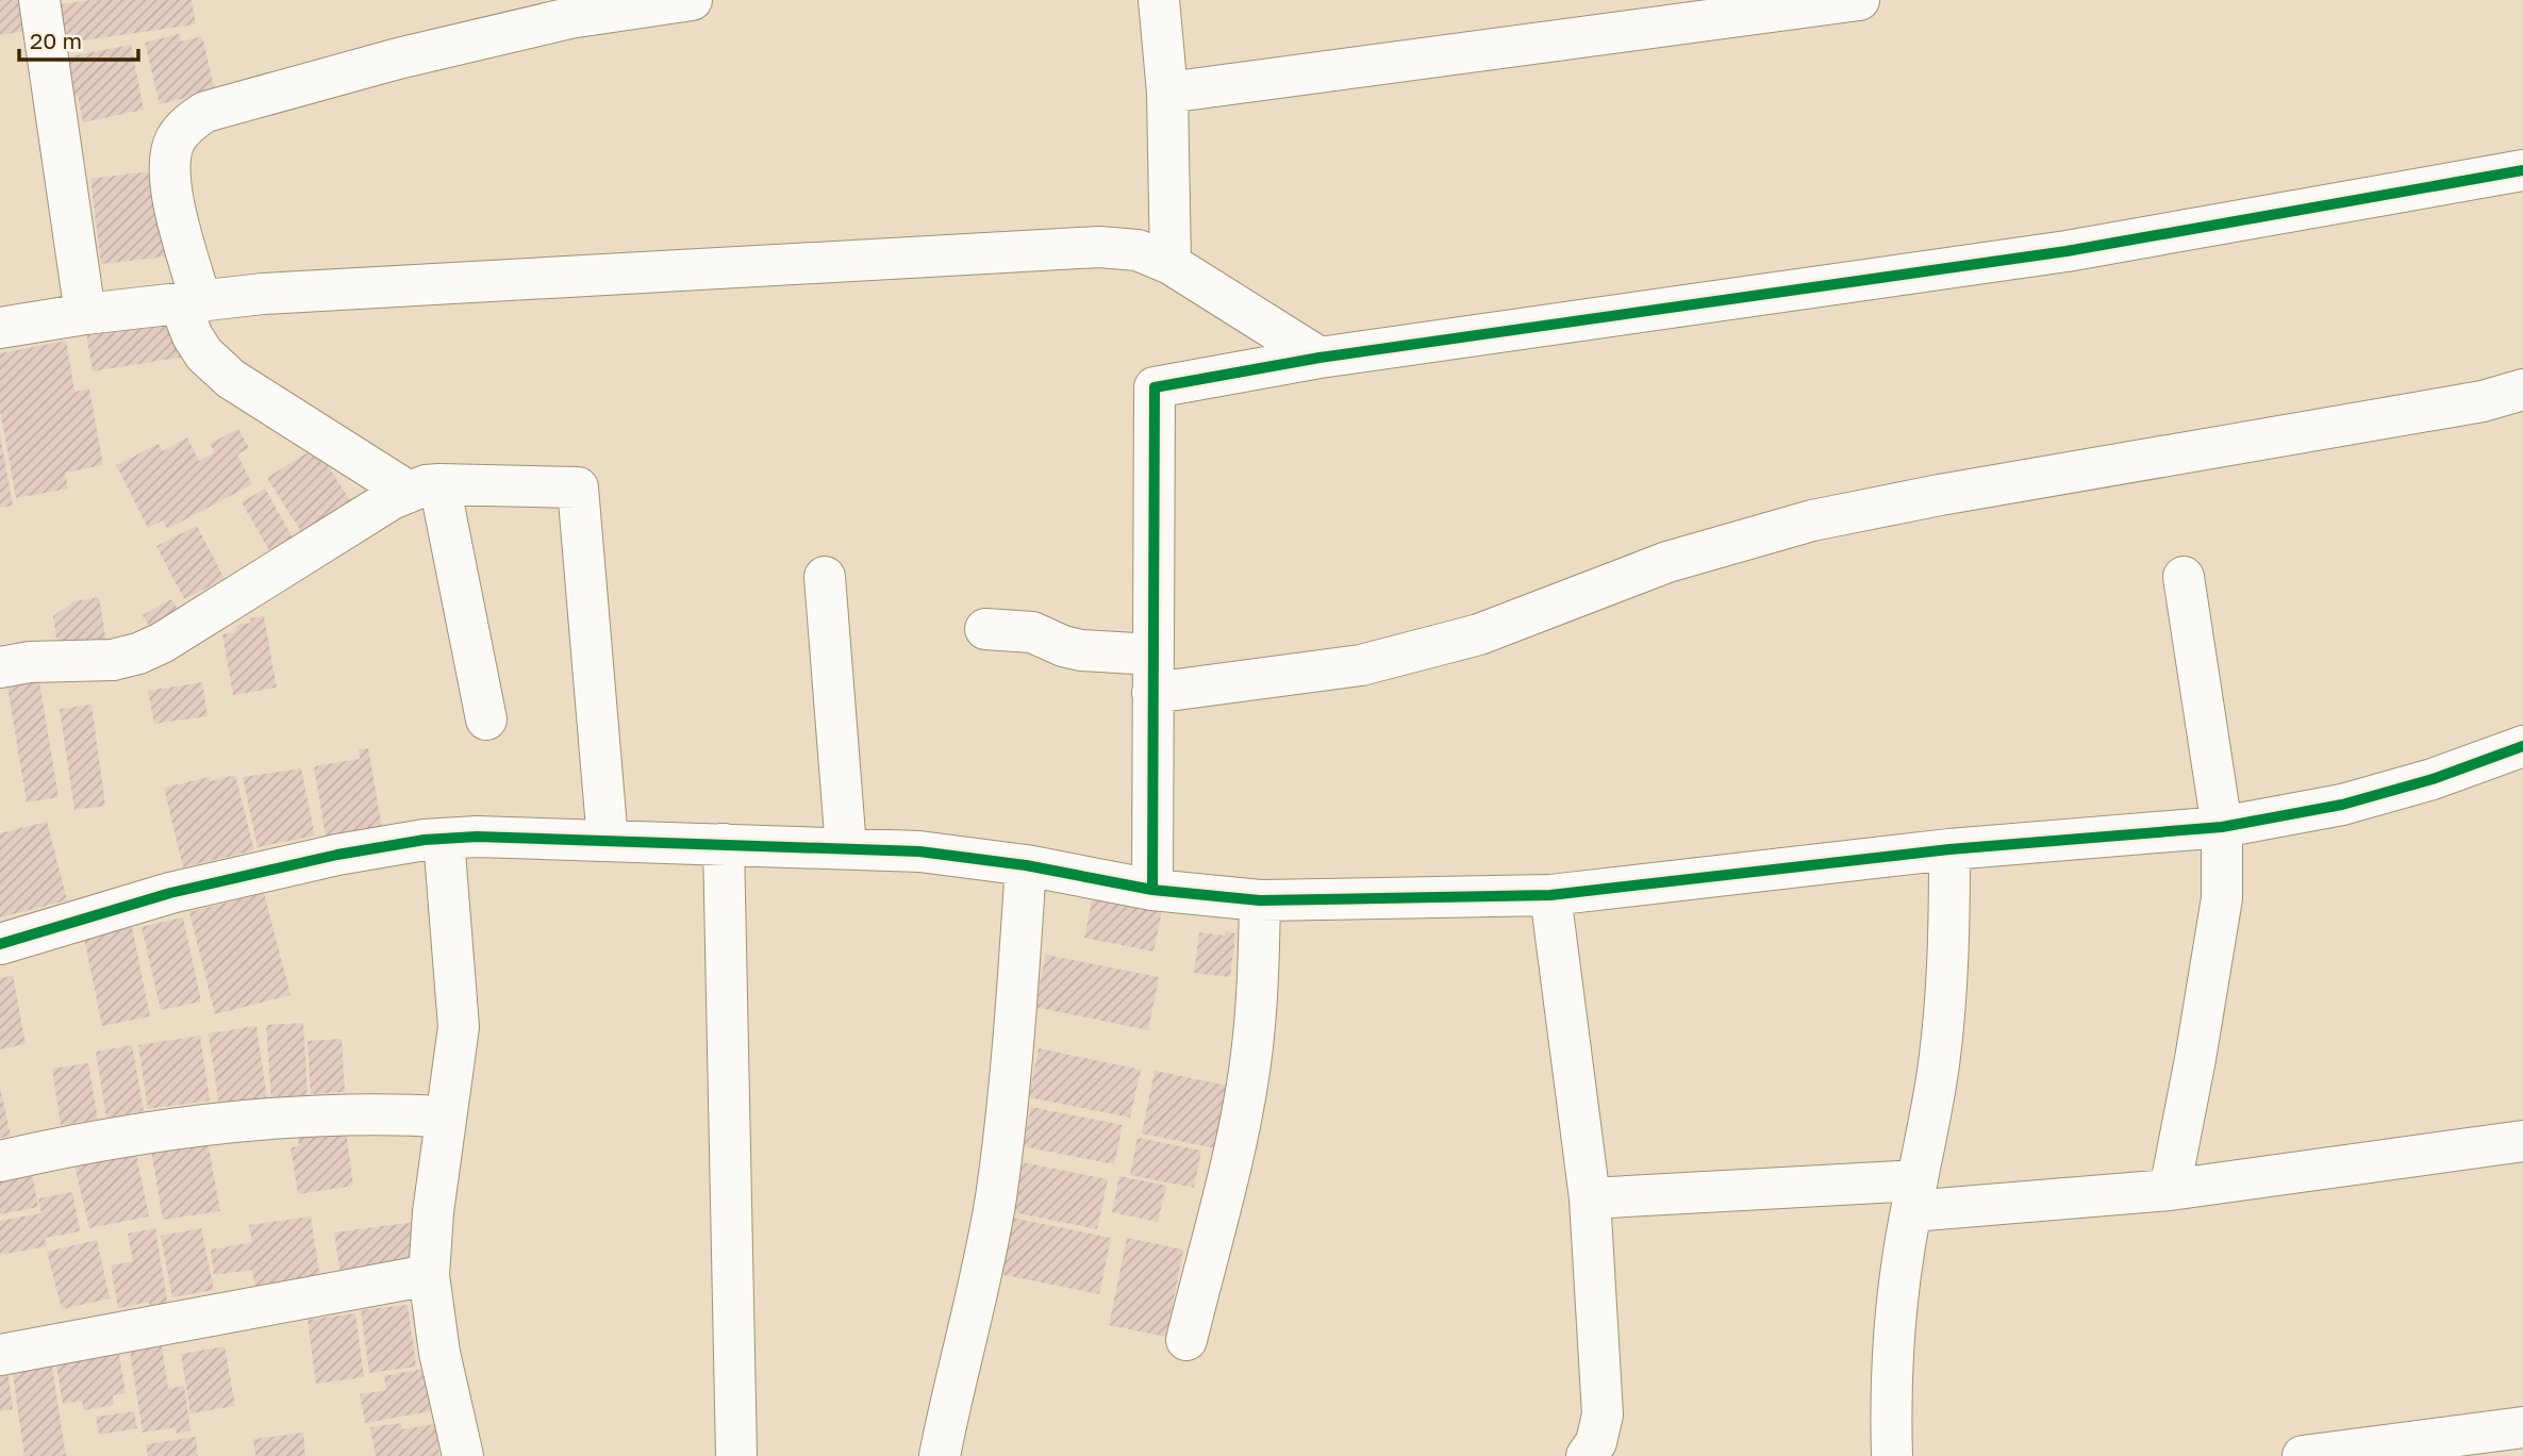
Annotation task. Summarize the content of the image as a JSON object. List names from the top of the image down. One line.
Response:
{"scale_bar":"20 m"}
